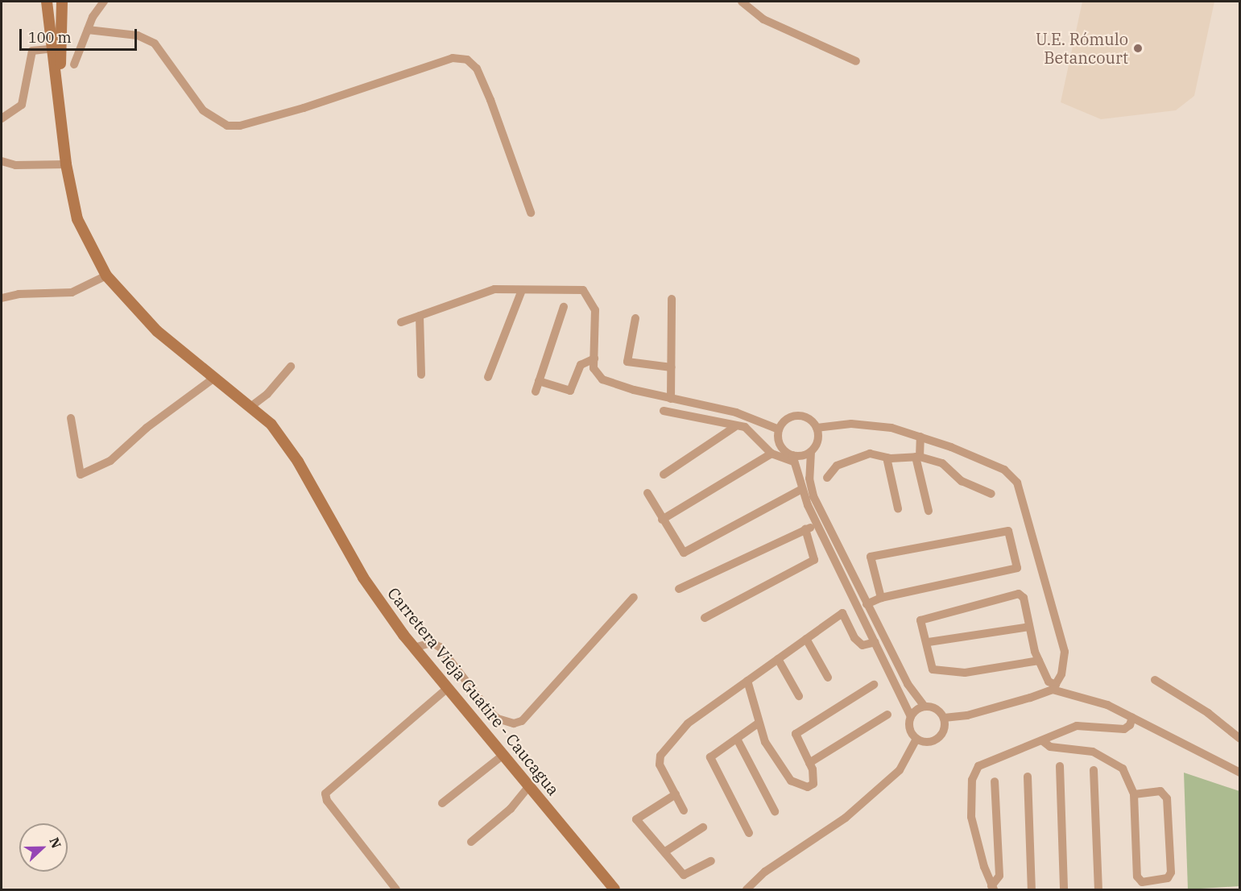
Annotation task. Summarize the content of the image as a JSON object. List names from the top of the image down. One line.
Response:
{"streets":{"main road":["Carretera Vieja Guatire - Caucagua"]},"places":["U.E. Rómulo Betancourt"],"scale_bar":"100 m","north":"right"}
